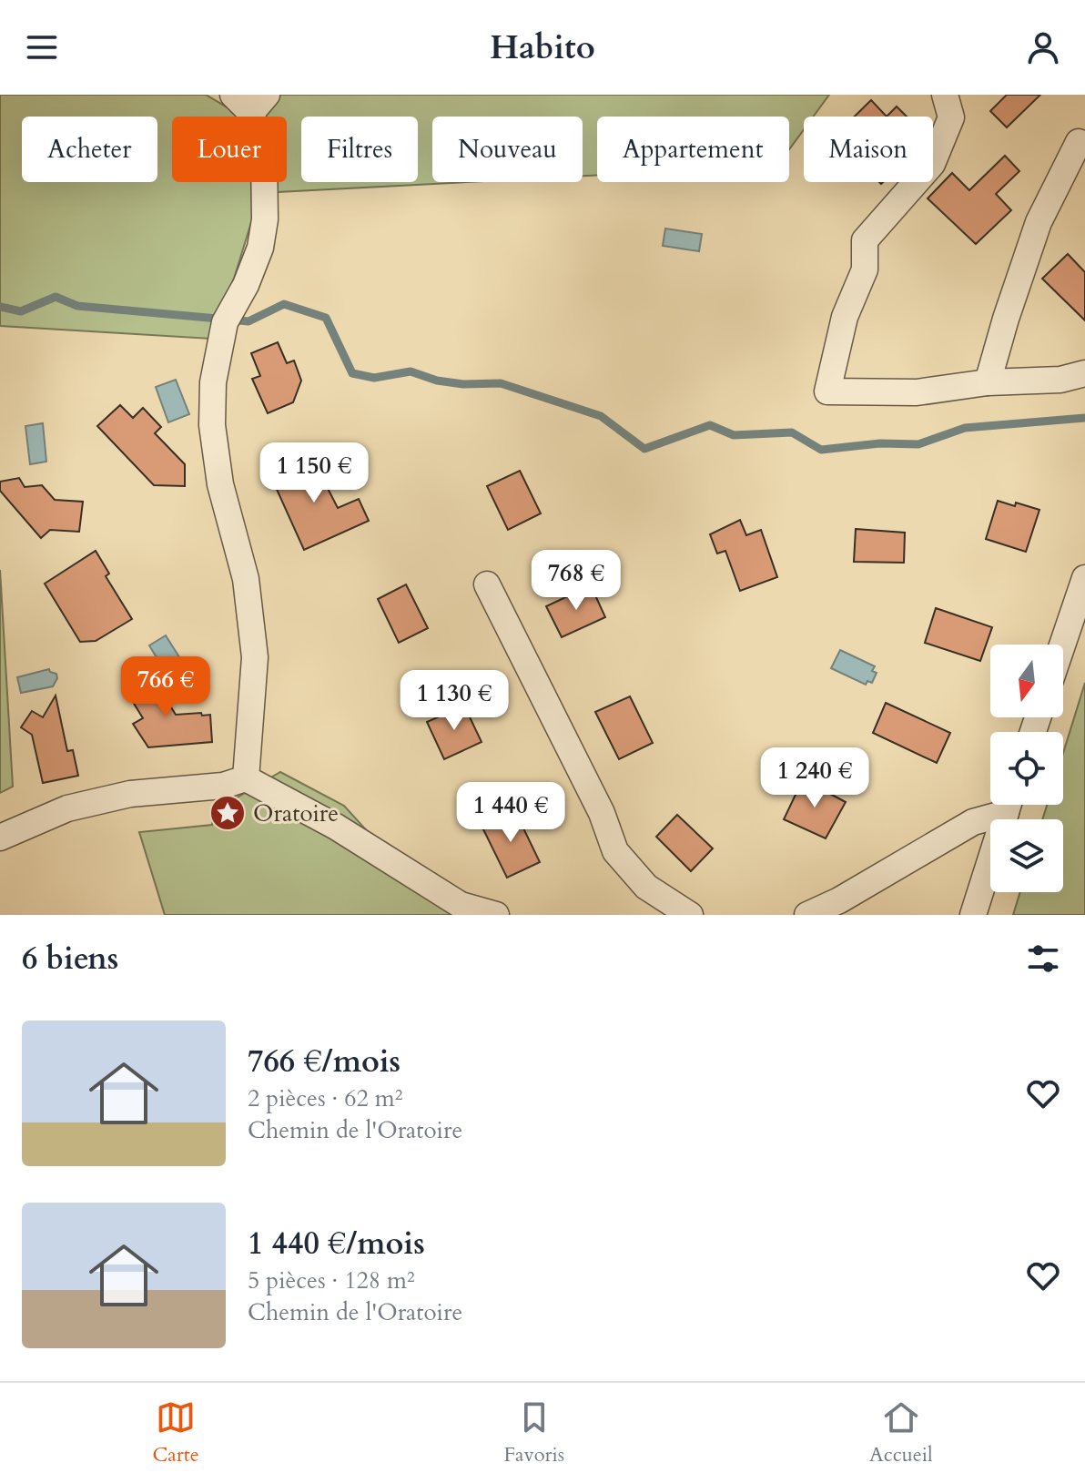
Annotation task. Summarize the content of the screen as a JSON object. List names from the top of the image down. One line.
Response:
{"places":{"place":["Oratoire"]},"north":"bottom","page":{"header":"Habito","chip":["Acheter","Louer","Filtres","Nouveau","Appartement","Maison"],"price":["1 150 €","768 €","766 €","1 130 €","1 240 €","1 440 €"],"heading":"6 biens","list":[{"name":"766 €/mois","note":"2 pièces · 62 m² · Chemin de l'Oratoire"},{"name":"1 440 €/mois","note":"5 pièces · 128 m² · Chemin de l'Oratoire"}],"tabs":["Carte","Favoris","Accueil"]}}
